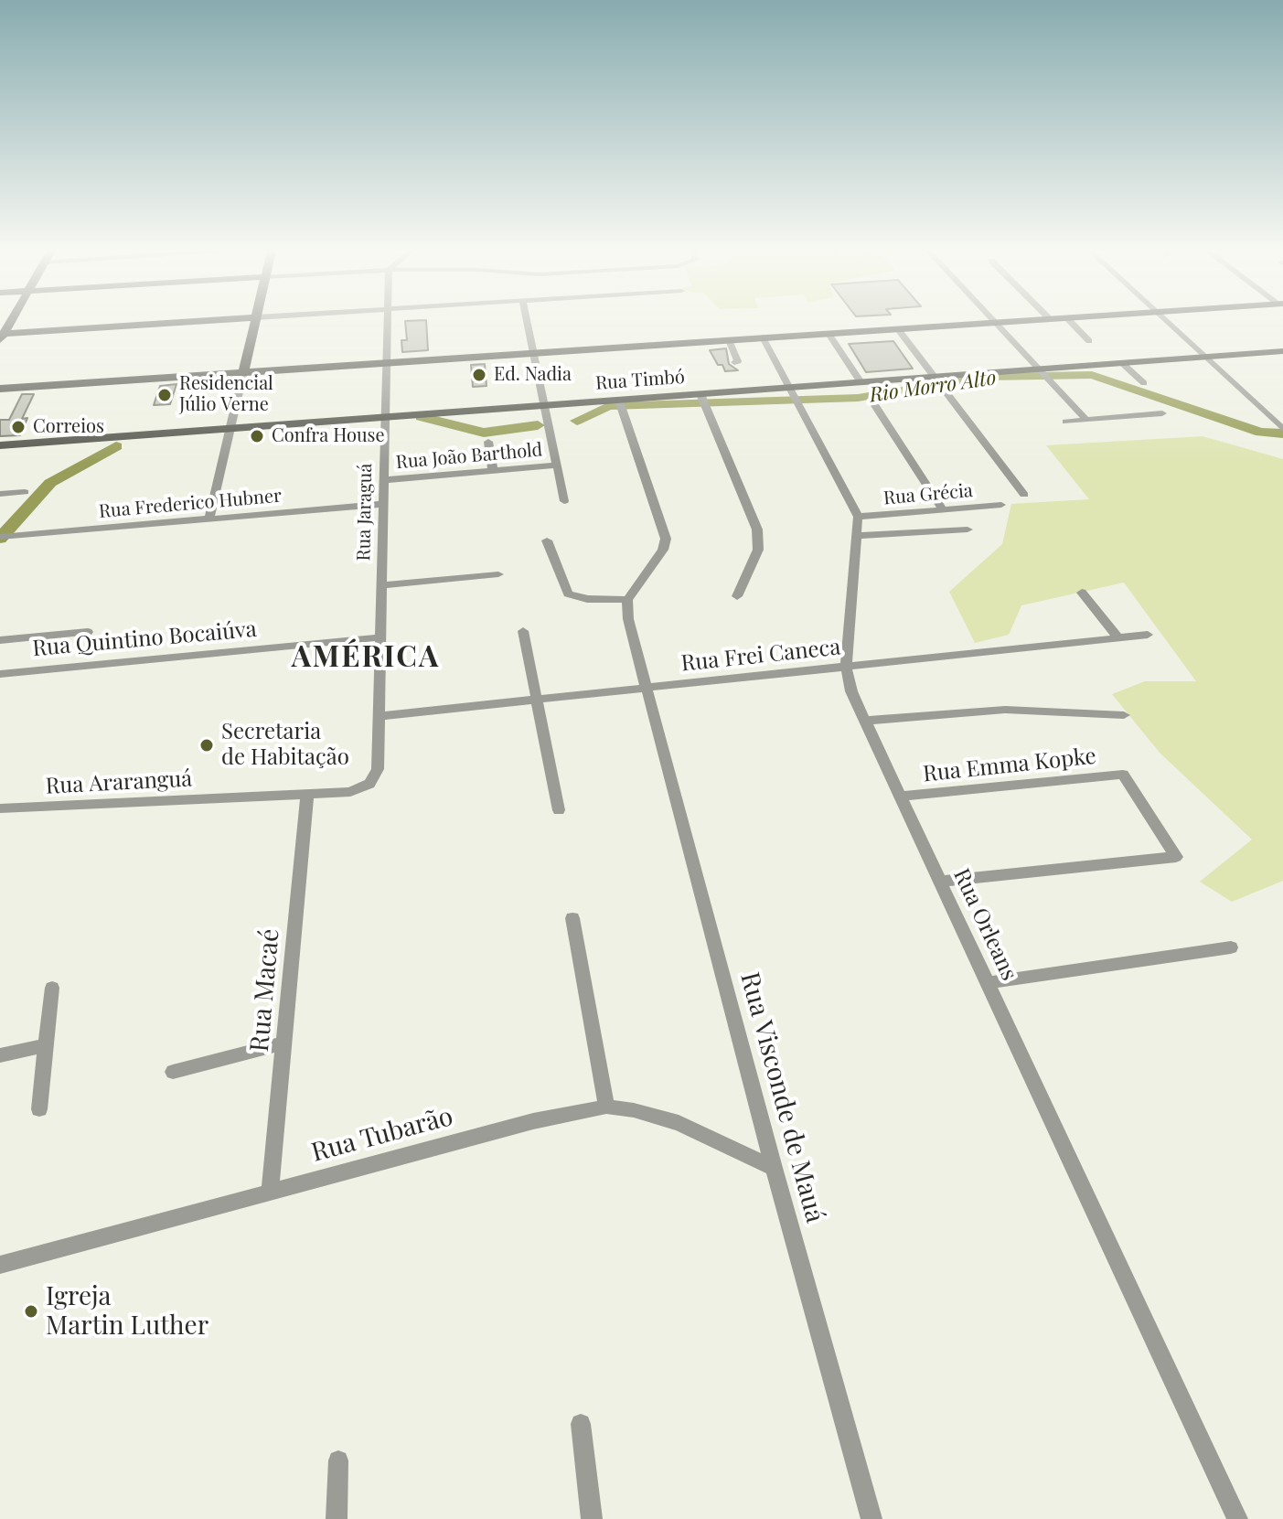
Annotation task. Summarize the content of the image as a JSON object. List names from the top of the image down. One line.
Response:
{"streets":{"main road":["Rua Timbó"],"street":["Rua João Barthold","Rua Grécia","Rua Frederico Hubner","Rua Jaraguá","Rua Quintino Bocaiúva","Rua Frei Caneca","Rua Emma Kopke","Rua Araranguá","Rua Orleans","Rua Macaé","Rua Visconde de Mauá","Rua Tubarão"]},"crossings":[["Rua Timbó","Rua Jaraguá"],["Rua João Barthold","Rua Jaraguá"],["Rua Grécia","Rua Orleans"],["Rua Frederico Hubner","Rua Jaraguá"],["Rua Jaraguá","Rua Quintino Bocaiúva"],["Rua Jaraguá","Rua Frei Caneca"],["Rua Jaraguá","Rua Araranguá"],["Rua Frei Caneca","Rua Orleans"],["Rua Frei Caneca","Rua Visconde de Mauá"],["Rua Emma Kopke","Rua Orleans"],["Rua Araranguá","Rua Macaé"],["Rua Macaé","Rua Tubarão"],["Rua Visconde de Mauá","Rua Tubarão"]],"districts":["AMÉRICA"],"water":["Rio Morro Alto"],"places":["Ed. Nadia","Residencial Júlio Verne","Correios","Confra House","Secretaria de Habitação","Igreja Martin Luther"]}
